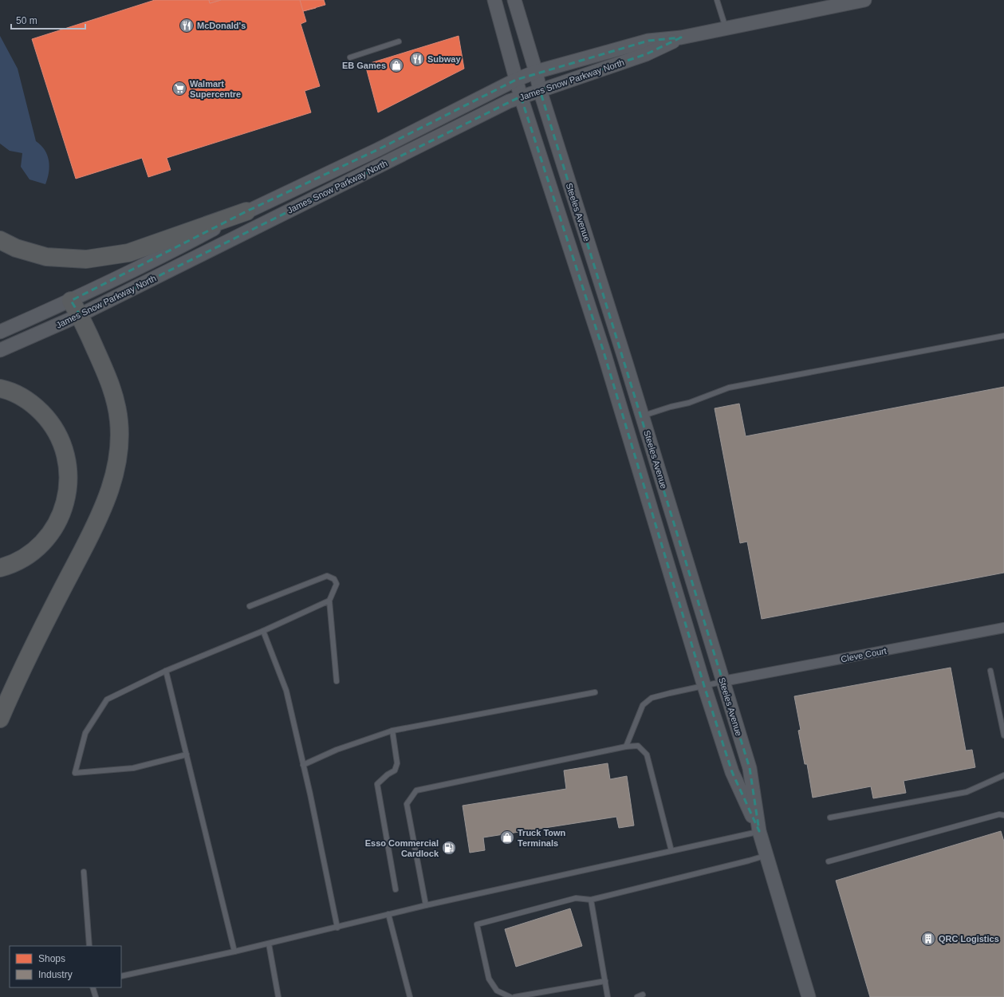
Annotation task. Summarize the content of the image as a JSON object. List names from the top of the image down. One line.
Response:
{"streets":{"main road":["James Snow Parkway North","Steeles Avenue"],"street":["Cleve Court"]},"crossings":[["James Snow Parkway North","Steeles Avenue"],["Steeles Avenue","Cleve Court"]],"places":{"restaurant":["McDonald's","Subway"],"shop":["EB Games","Truck Town Terminals"],"supermarket":["Walmart Supercentre"],"fuel station":["Esso Commercial Cardlock"],"building":["QRC Logistics"]},"legend":["Shops","Industry"],"scale_bar":"50 m"}
